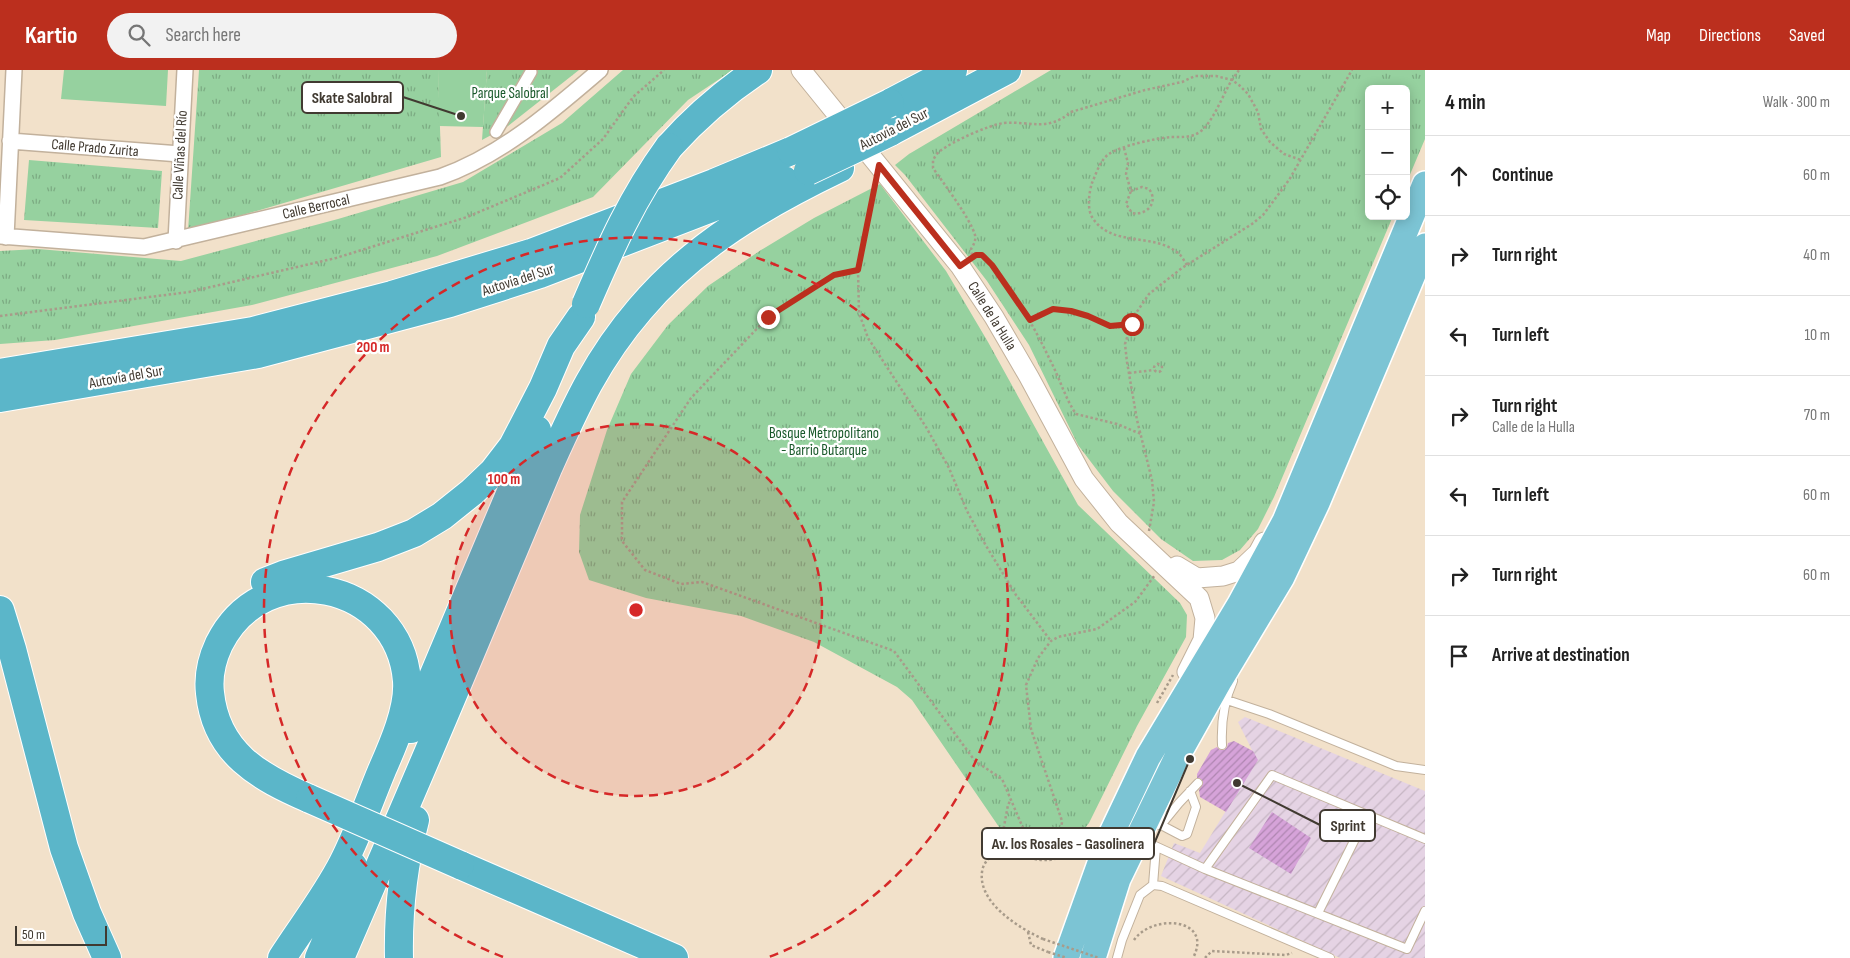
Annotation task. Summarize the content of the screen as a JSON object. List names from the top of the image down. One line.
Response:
{"streets":{"highway":["Autovía del Sur"],"street":["Calle Prado Zurita","Calle Viñas del Río","Calle Berrocal","Calle de la Hulla"]},"crossings":[["Calle Prado Zurita","Calle Viñas del Río"],["Calle Viñas del Río","Calle Berrocal"]],"parks":["Parque Salobral","Bosque Metropolitano - Barrio Butarque"],"places":["Skate Salobral","Av. los Rosales - Gasolinera","Sprint"],"scale_bar":"50 m","page":{"header":"Kartio","search":"Search here","nav":["Map","Directions","Saved"],"heading":["4 min","Walk · 300 m"],"map_buttons":["+","−"],"list":[["Continue","60 m"],["Turn right","40 m"],["Turn left","10 m"],["Turn right","Calle de la Hulla","70 m"],["Turn left","60 m"],["Turn right","60 m"],"Arrive at destination"],"scale":"50 m"},"rings":["200 m","100 m"]}
